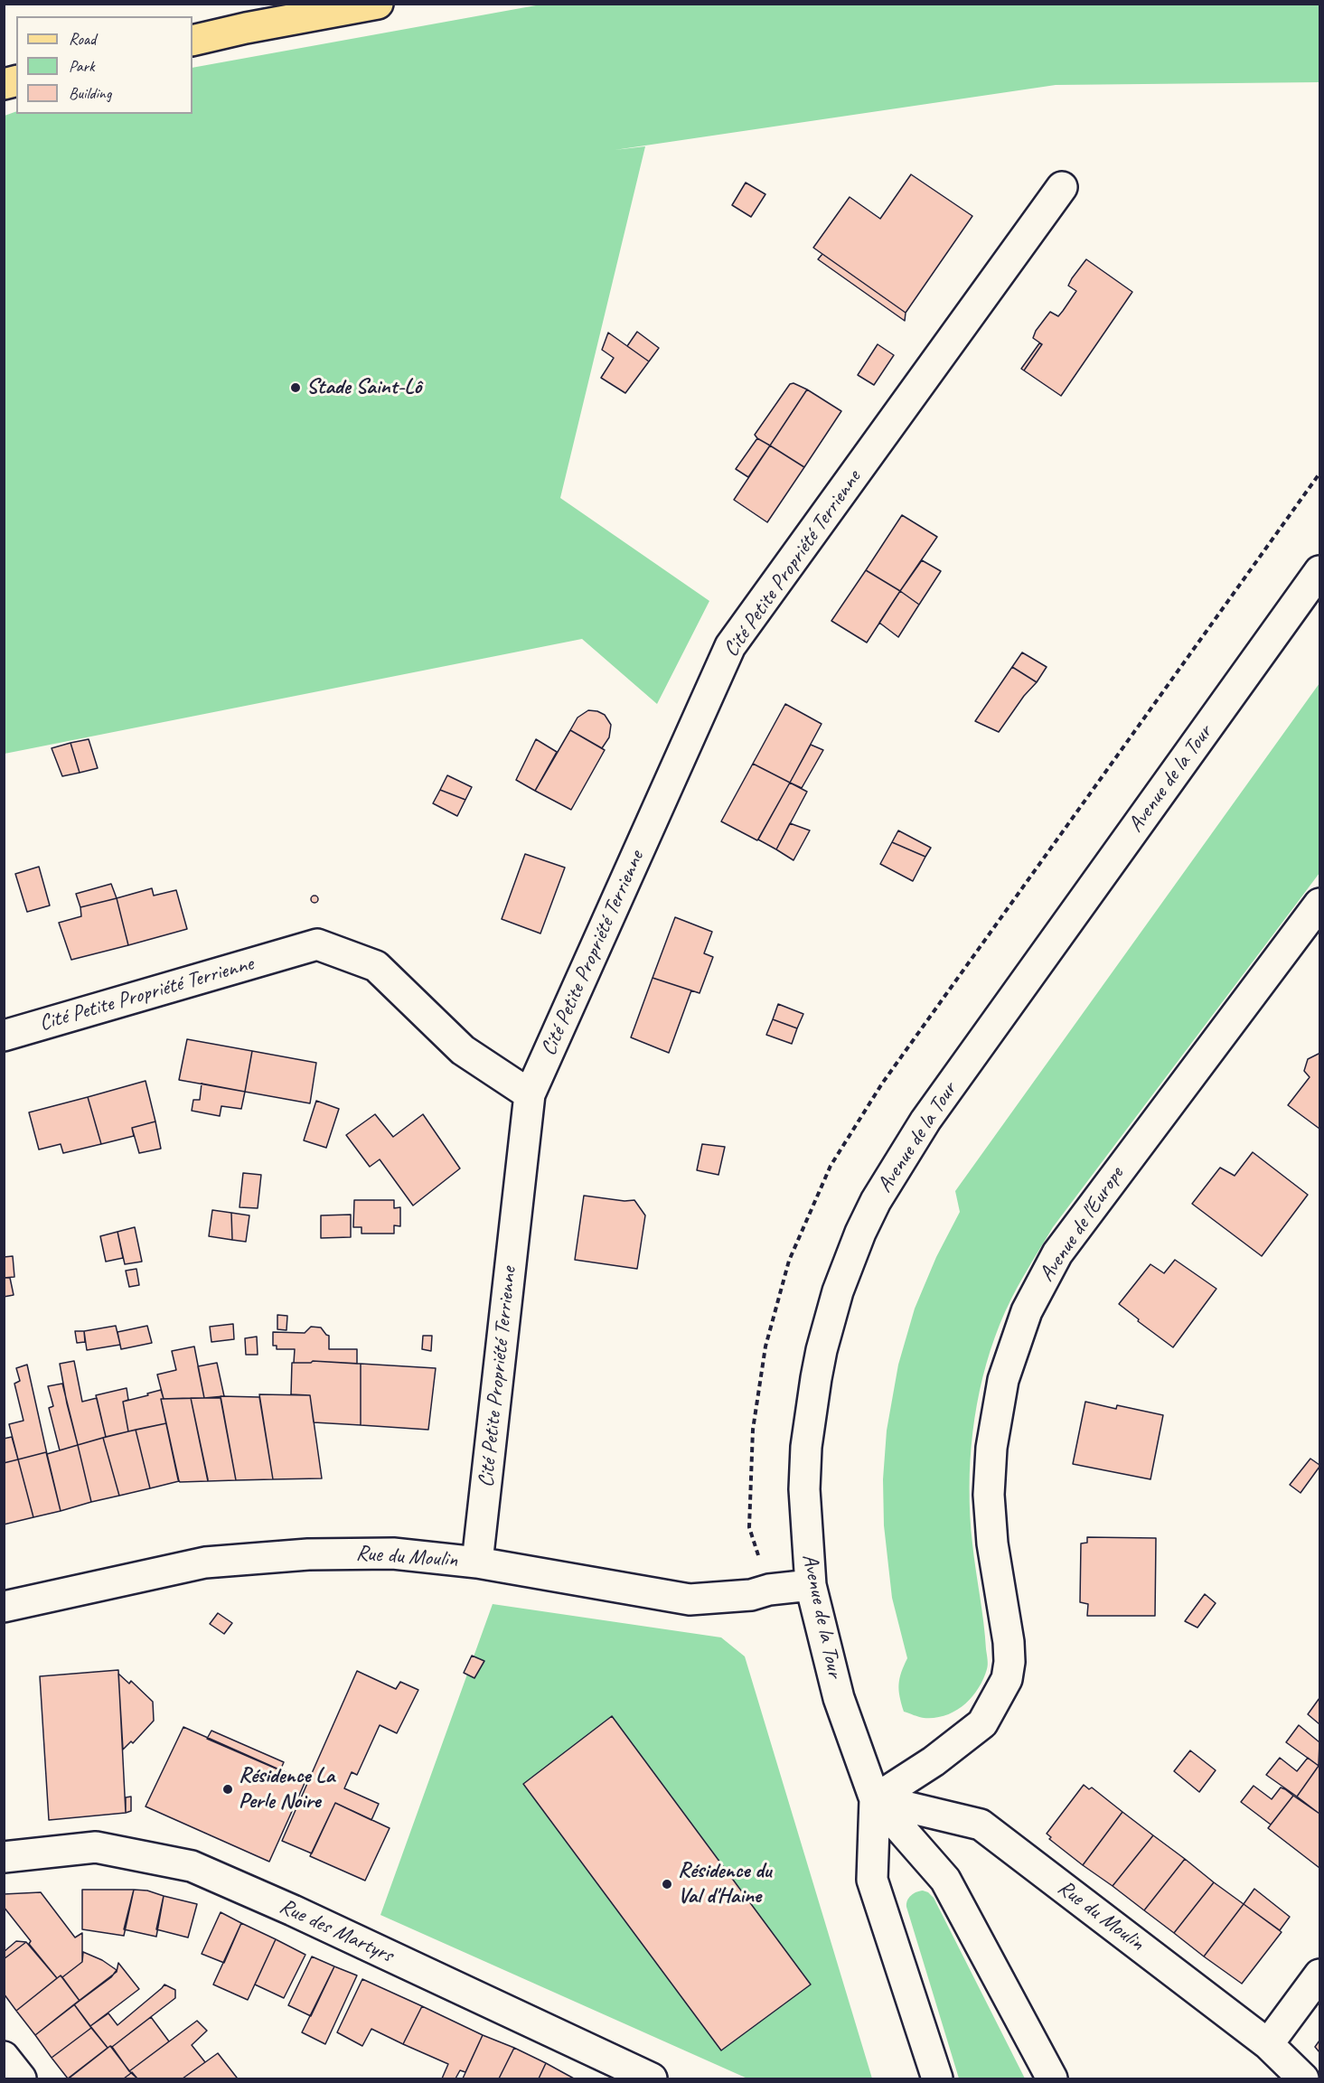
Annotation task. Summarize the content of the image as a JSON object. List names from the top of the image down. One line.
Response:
{"streets":{"street":["Cité Petite Propriété Terrienne","Avenue de la Tour","Avenue de l'Europe","Rue du Moulin","Rue des Martyrs"]},"crossings":[["Cité Petite Propriété Terrienne","Rue du Moulin"],["Avenue de la Tour","Avenue de l'Europe"],["Avenue de la Tour","Rue du Moulin"],["Avenue de l'Europe","Rue du Moulin"]],"places":["Stade Saint-Lô","Résidence La Perle Noire","Résidence du Val d'Haine"],"legend":["Road","Park","Building"]}
